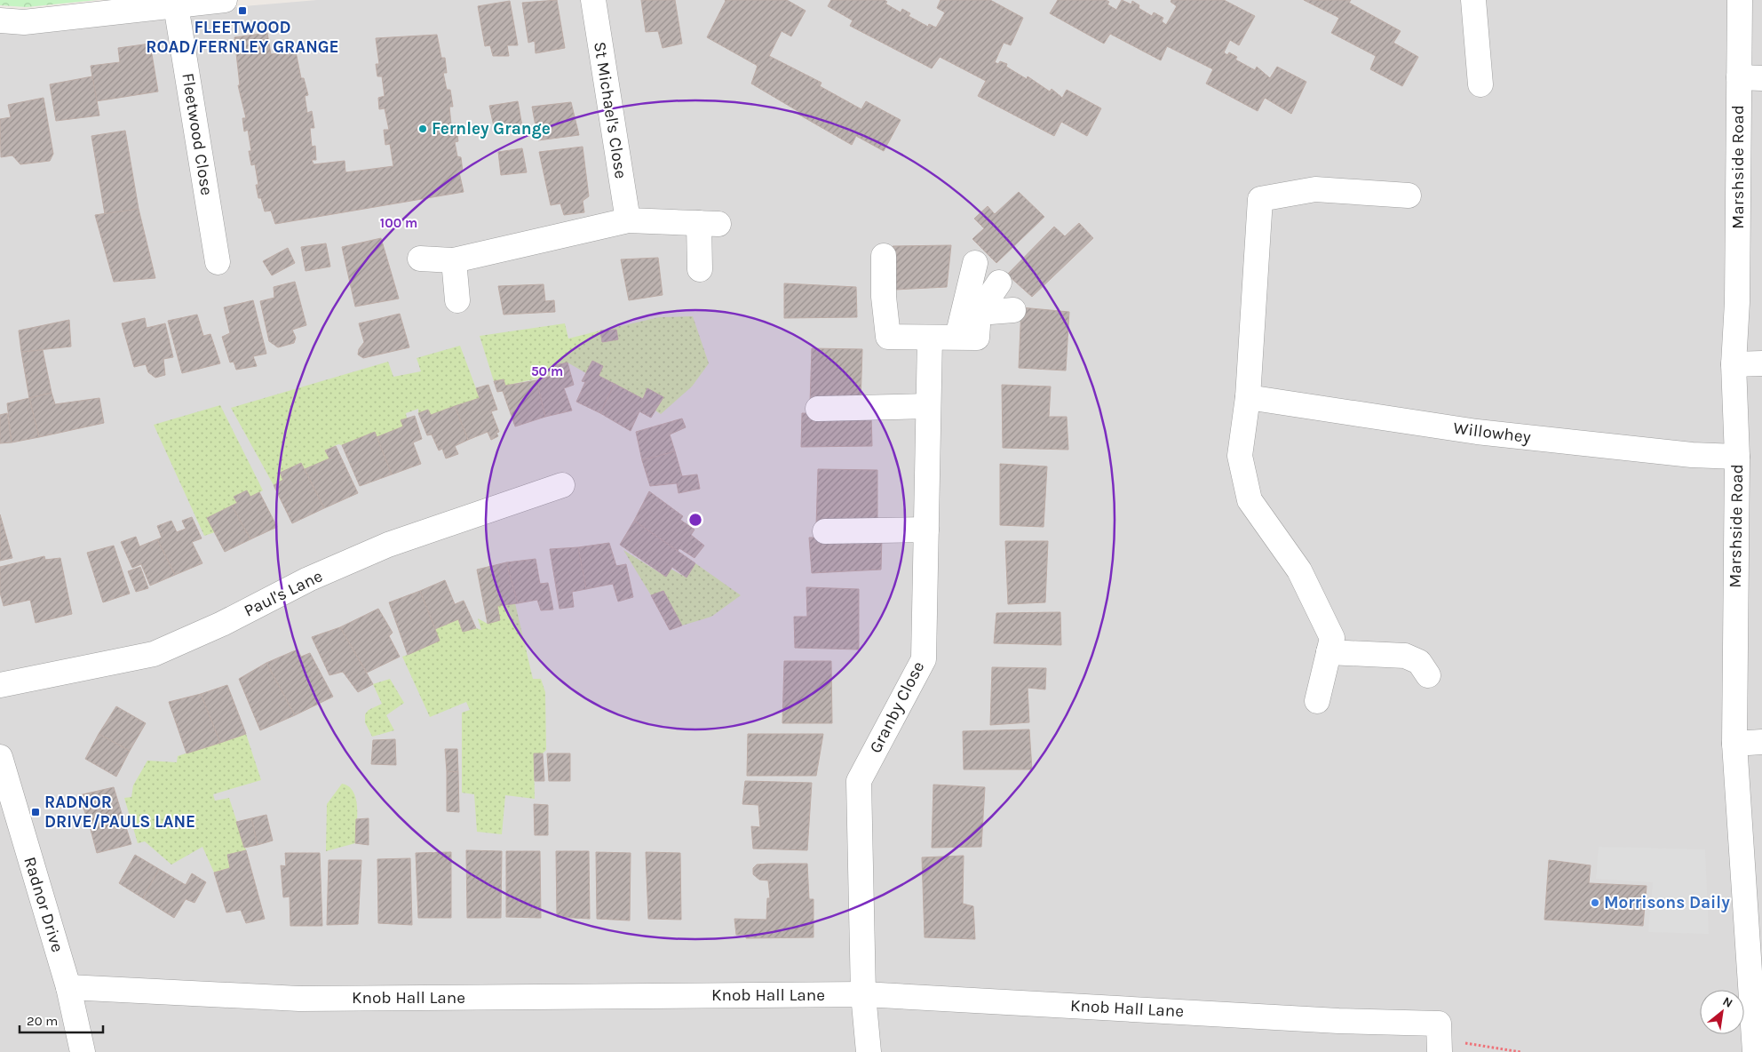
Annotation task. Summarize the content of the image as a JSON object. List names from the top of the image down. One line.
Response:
{"streets":{"street":["St Michael's Close","Fleetwood Close","Marshside Road","Willowhey","Paul's Lane","Granby Close","Radnor Drive","Knob Hall Lane"]},"crossings":[["Marshside Road","Willowhey"],["Granby Close","Knob Hall Lane"],["Radnor Drive","Knob Hall Lane"]],"places":{"transit":["FLEETWOOD ROAD/FERNLEY GRANGE","RADNOR DRIVE/PAULS LANE"],"other":["Fernley Grange","Morrisons Daily"]},"scale_bar":"20 m","north":"top right","rings":["100 m","50 m"]}
